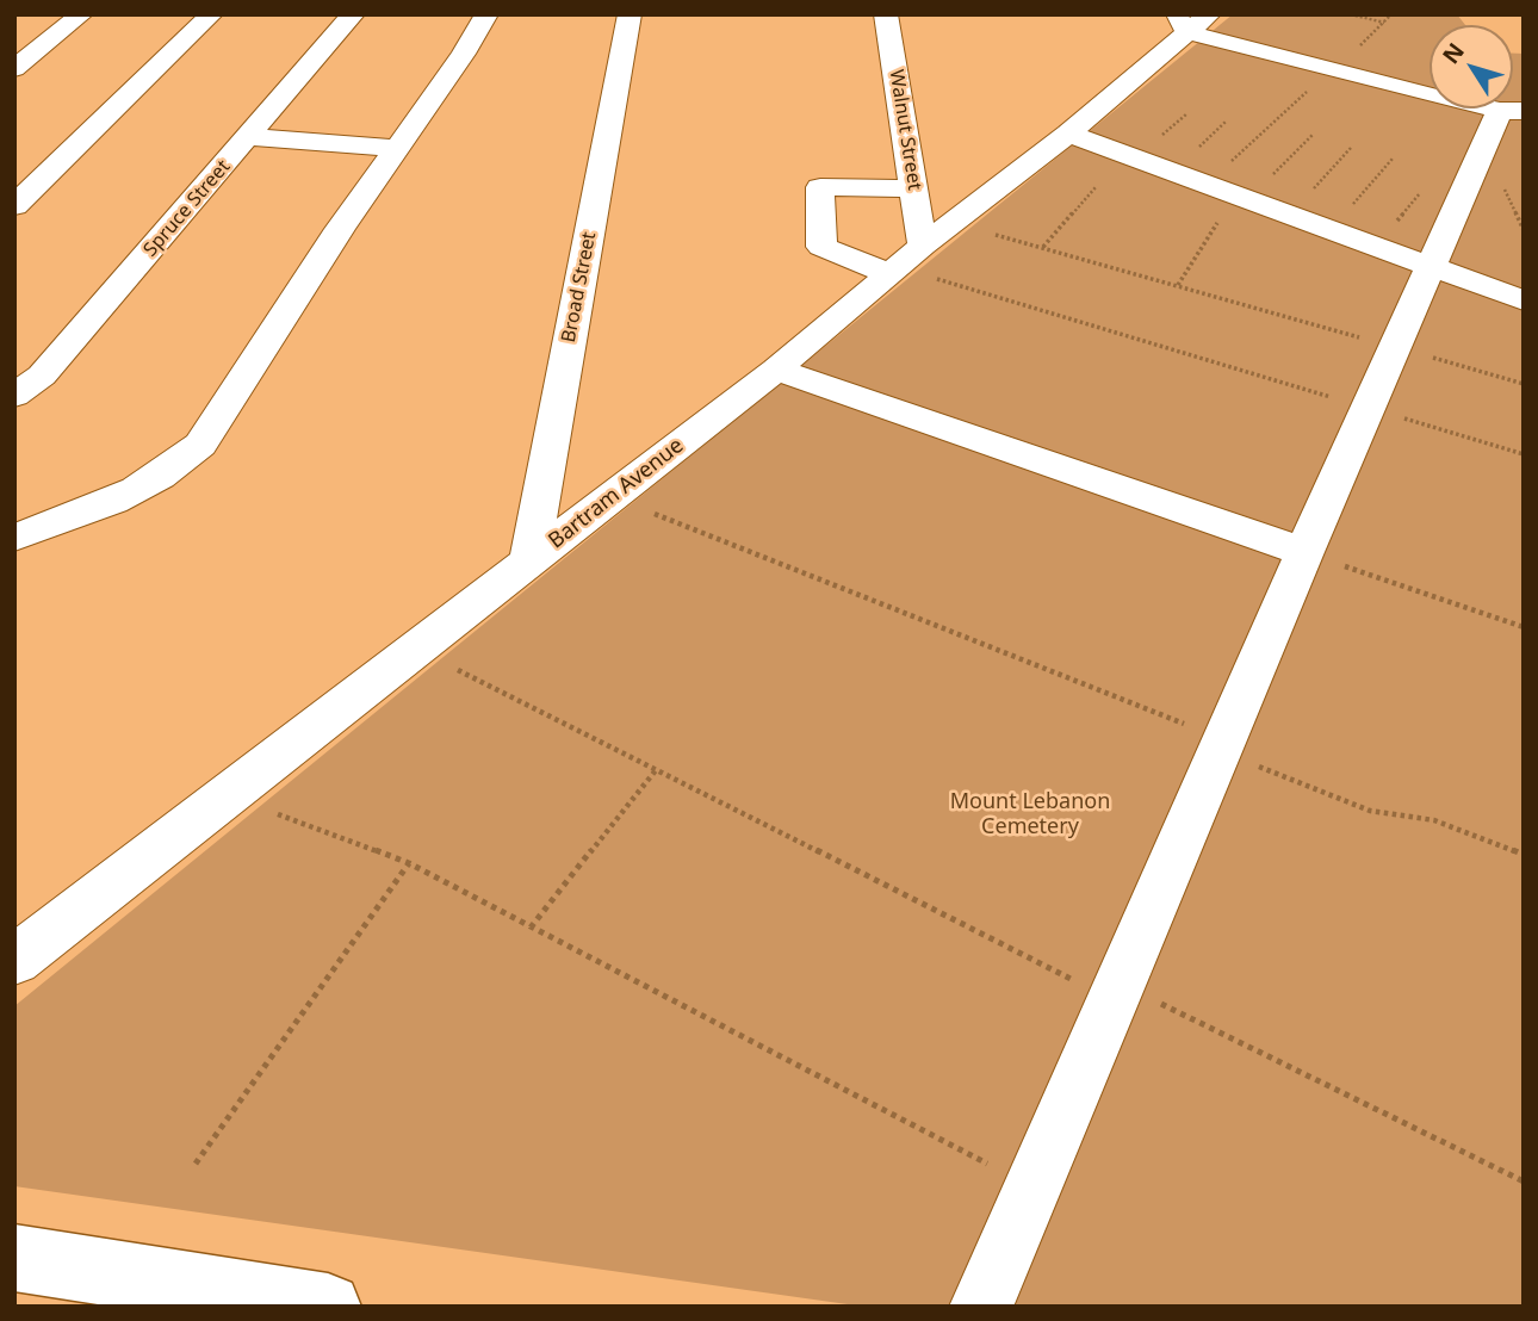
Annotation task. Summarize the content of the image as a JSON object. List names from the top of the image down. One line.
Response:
{"streets":{"street":["Walnut Street","Spruce Street","Broad Street","Bartram Avenue"]},"crossings":[["Walnut Street","Bartram Avenue"],["Broad Street","Bartram Avenue"]],"parks":["Mount Lebanon Cemetery"],"north":"top left"}
